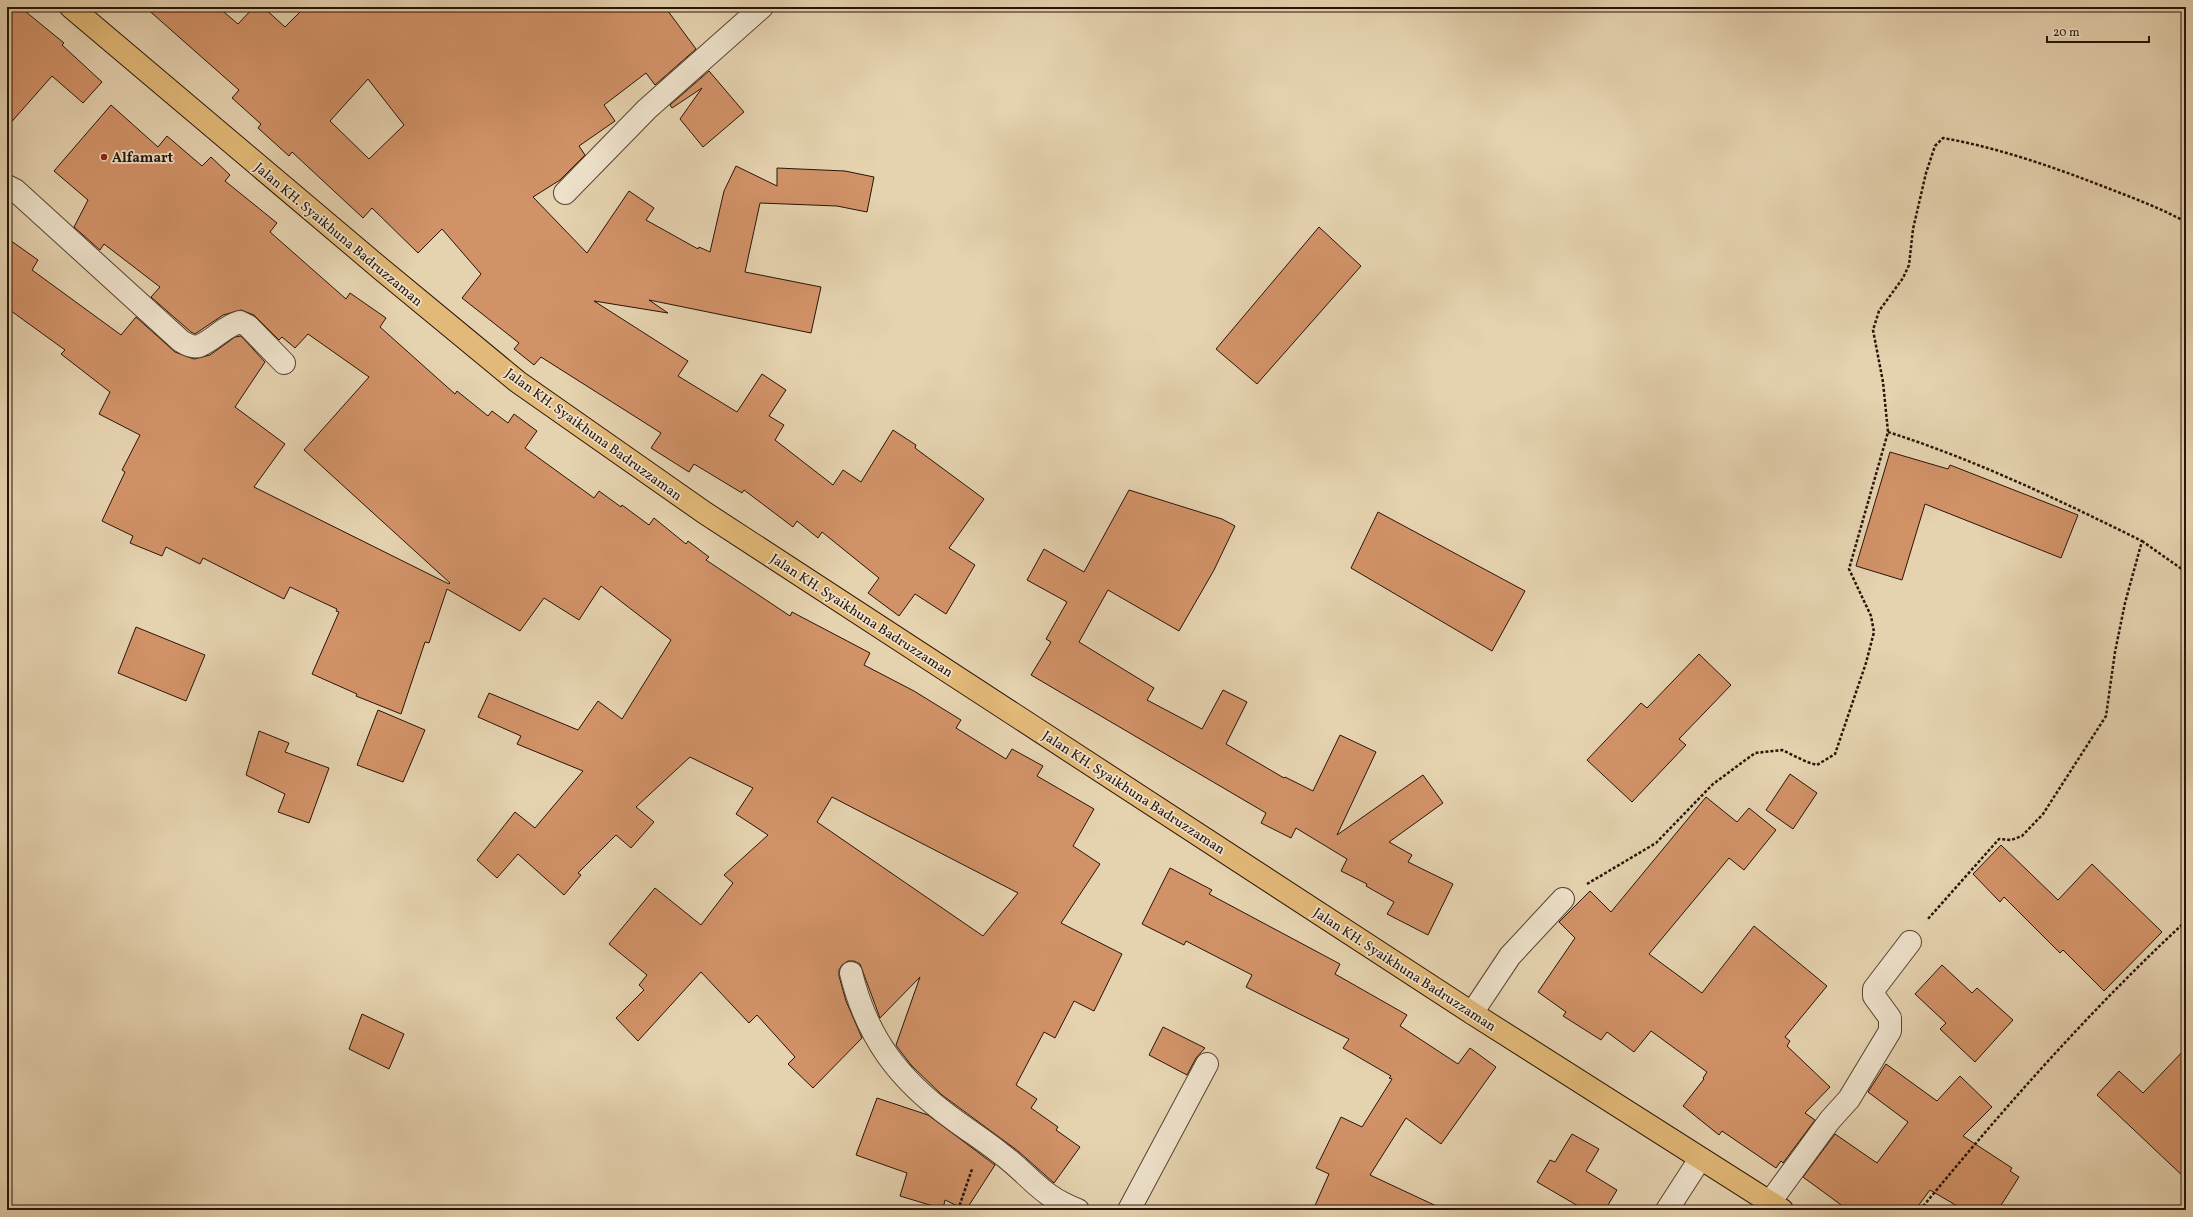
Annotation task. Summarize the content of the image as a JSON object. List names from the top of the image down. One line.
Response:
{"streets":{"main road":["Jalan KH. Syaikhuna Badruzzaman"]},"places":["Alfamart"],"scale_bar":"20 m"}
